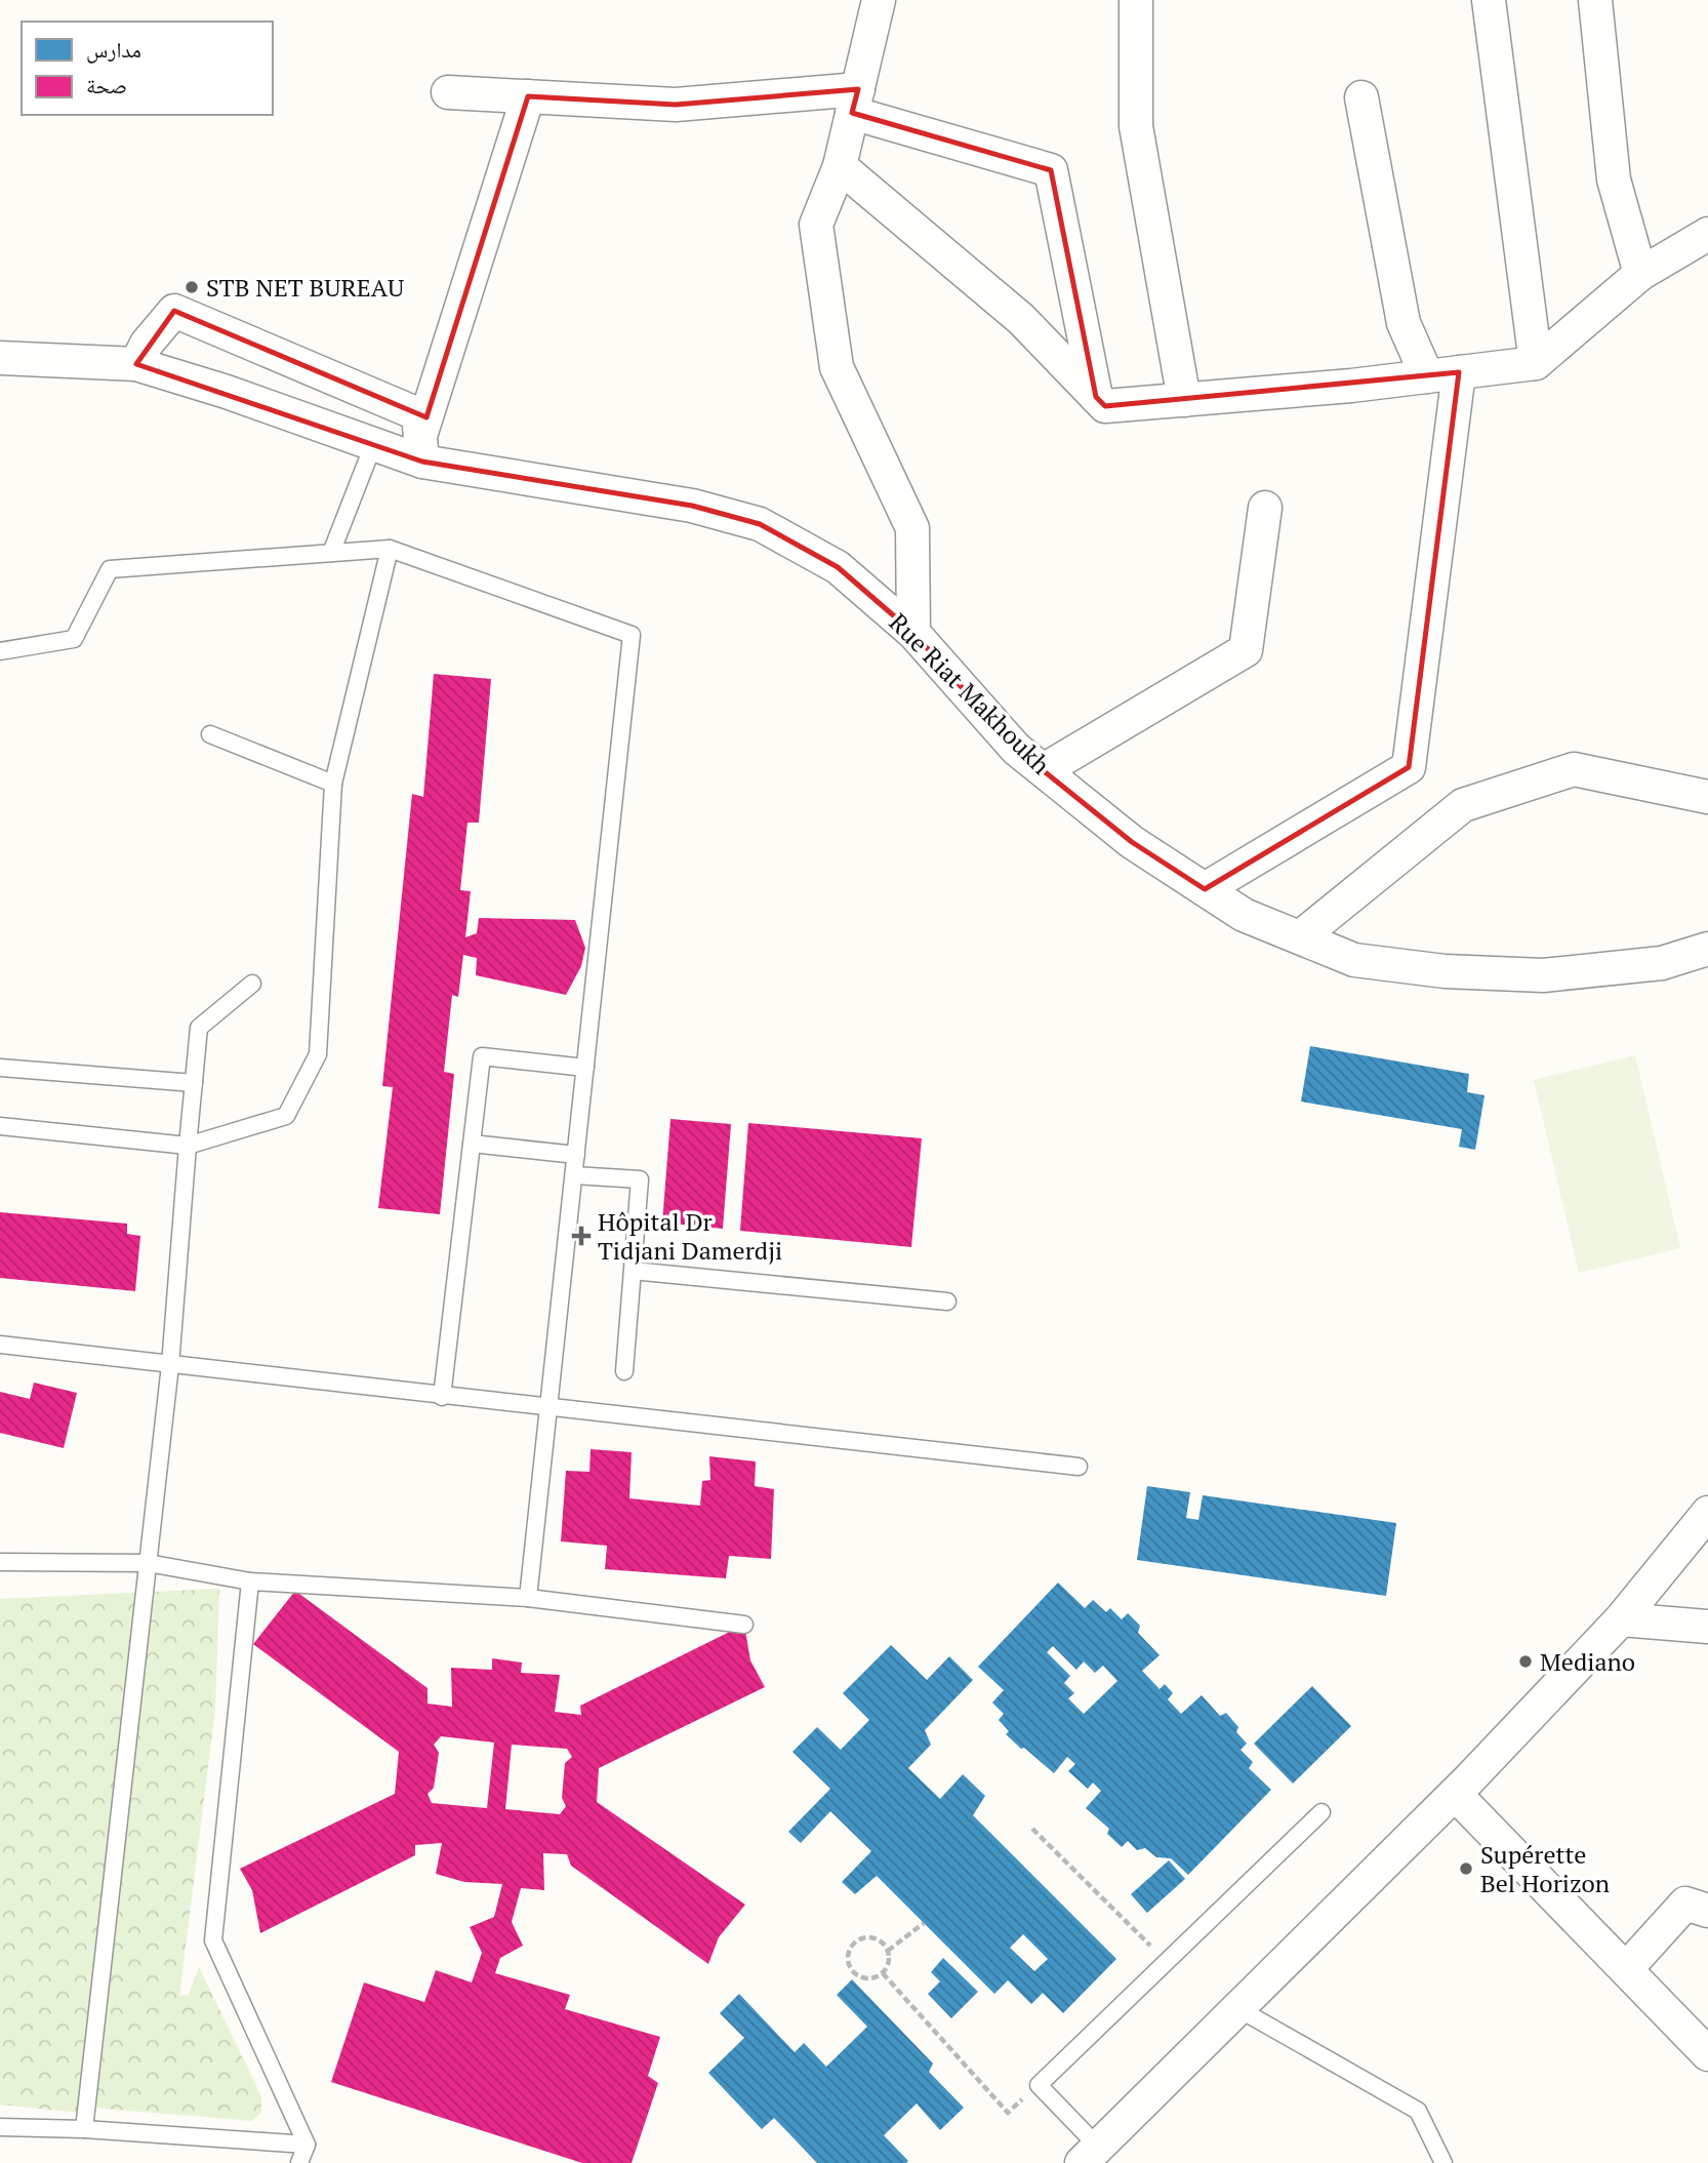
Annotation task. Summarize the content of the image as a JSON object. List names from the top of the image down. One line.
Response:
{"streets":{"street":["Rue Riat Makhoukh"]},"places":{"other":["STB NET BUREAU","Mediano","Supérette Bel Horizon"],"health":["Hôpital Dr Tidjani Damerdji"]},"legend":["مدارس","صحة"]}
